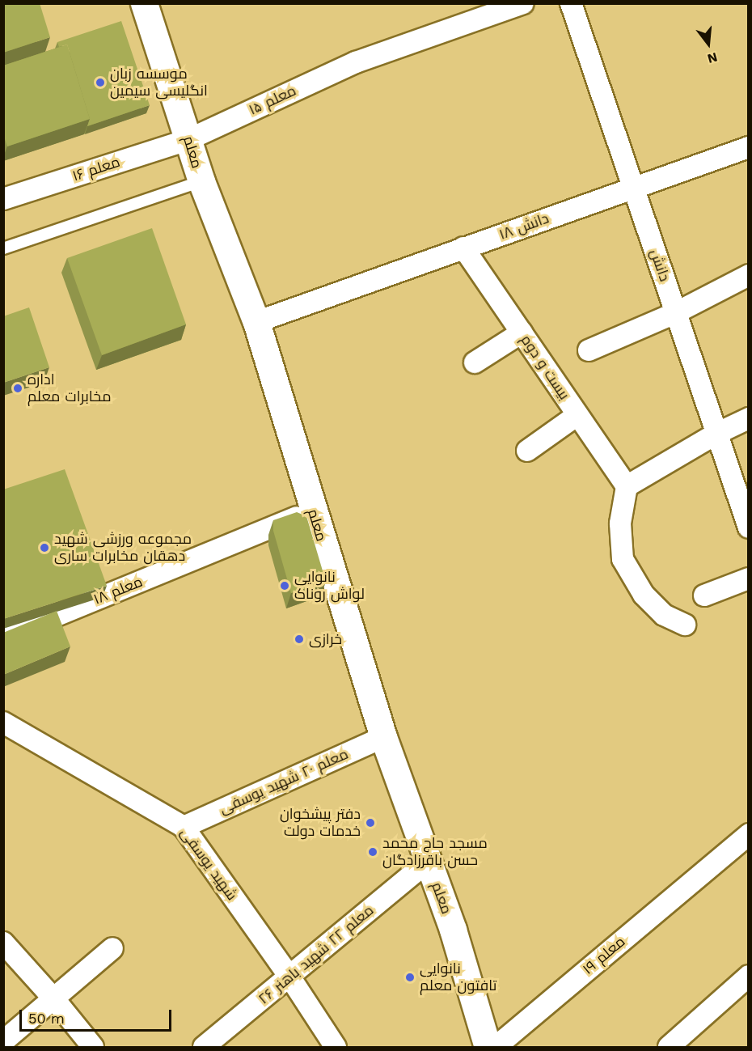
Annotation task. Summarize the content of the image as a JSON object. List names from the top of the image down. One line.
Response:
{"streets":{"main road":["معلم"],"street":["معلم ۱۵","معلم ۱۶","دانش ١٨","دانش","بیست و دوم","معلم ۱۸","معلم ۲۰ شهید یوسفی","شهید یوسفی","معلم ۲۲ شهید باهنر ۲۶","معلم ۱۹"]},"crossings":[["معلم ۱۵","معلم"],["معلم ۱۵","معلم ۱۶"],["معلم","معلم ۱۶"],["معلم","دانش ١٨"],["معلم","معلم ۱۸"],["معلم","معلم ۲۰ شهید یوسفی"],["معلم","معلم ۲۲ شهید باهنر ۲۶"],["دانش ١٨","دانش"],["دانش ١٨","بیست و دوم"],["معلم ۲۰ شهید یوسفی","شهید یوسفی"],["شهید یوسفی","معلم ۲۲ شهید باهنر ۲۶"]],"places":["موسسه زبان انگلیسی سیمین","اداره مخابرات معلم","مجموعه ورزشی شهید دهقان مخابرات ساری","نانوایی لواش روناک","خرازی","دفتر پیشخوان خدمات دولت","مسجد حاج محمد حسن باقرزادگان","نانوایی تافتون معلم"],"scale_bar":"50 m","north":"bottom"}
